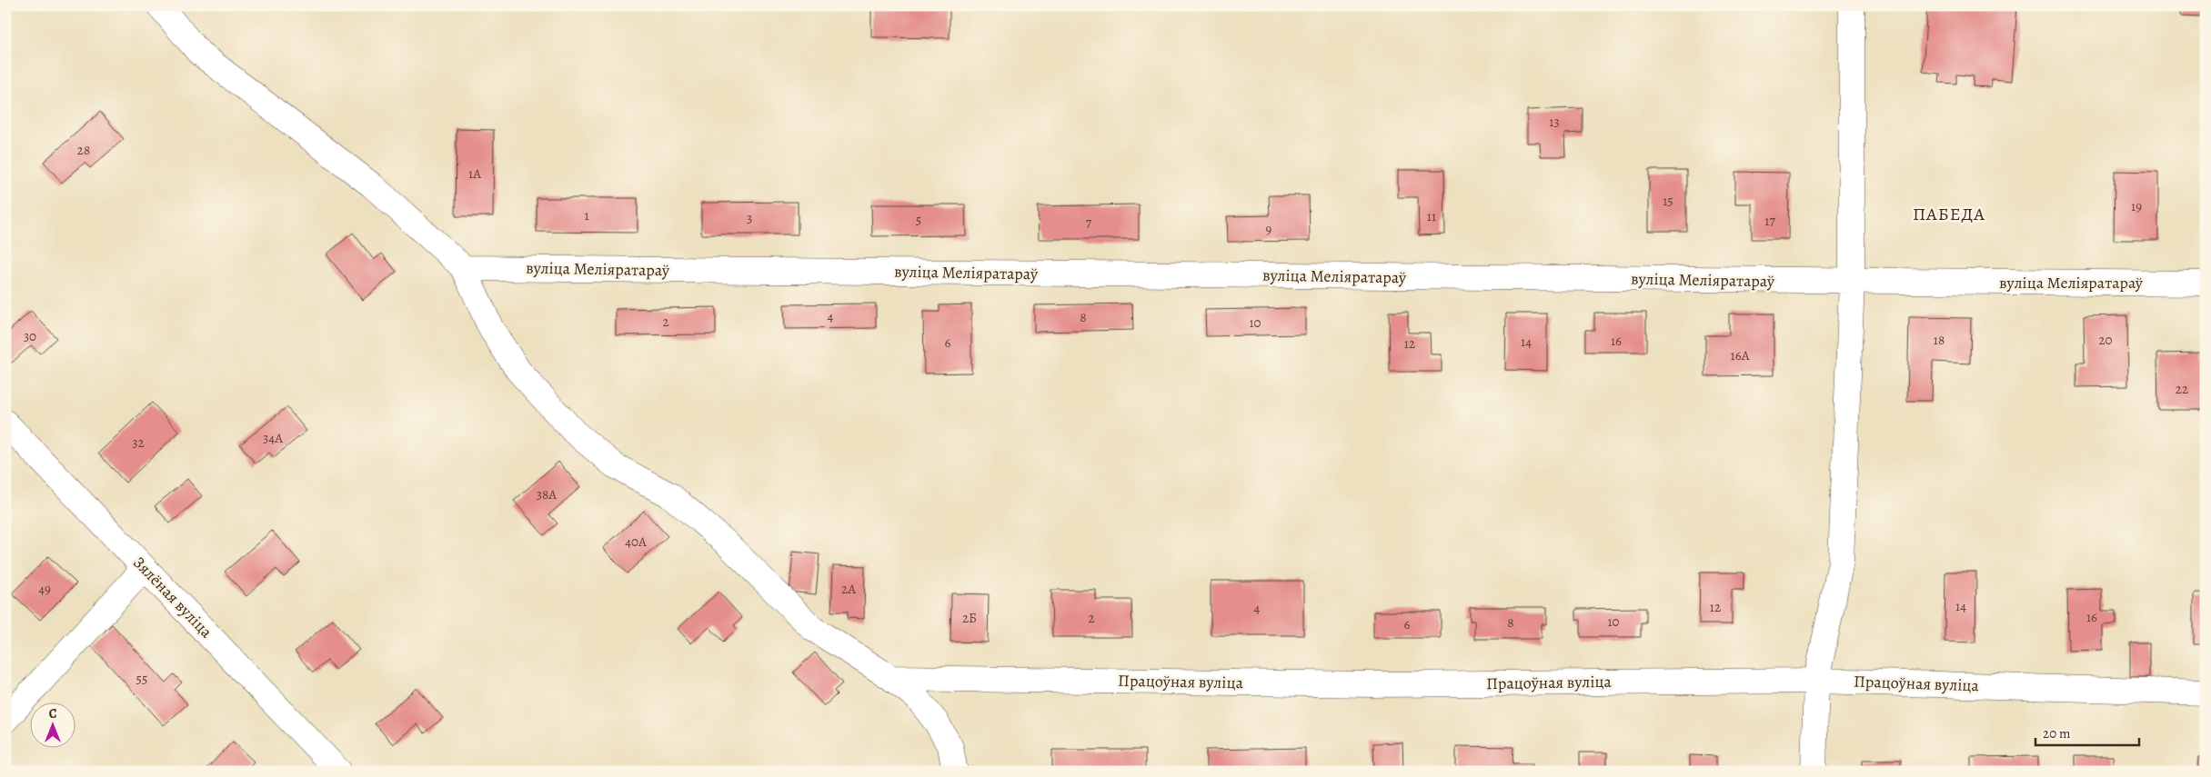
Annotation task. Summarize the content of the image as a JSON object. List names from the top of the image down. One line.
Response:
{"streets":{"street":["вуліца Меліяратараў","Зялёная вуліца","Працоўная вуліца"]},"districts":["ПАБЕДА"],"house_numbers":["13","28","1А","15","19","1","11","3","5","17","7","9","4","8","2","10","30","18","20","16","14","6","12","16А","22","34А","32","38А","40А","49","2А","14","12","4","16","2Б","2","10","8","6","55"],"scale_bar":"20 m","north":"top"}
